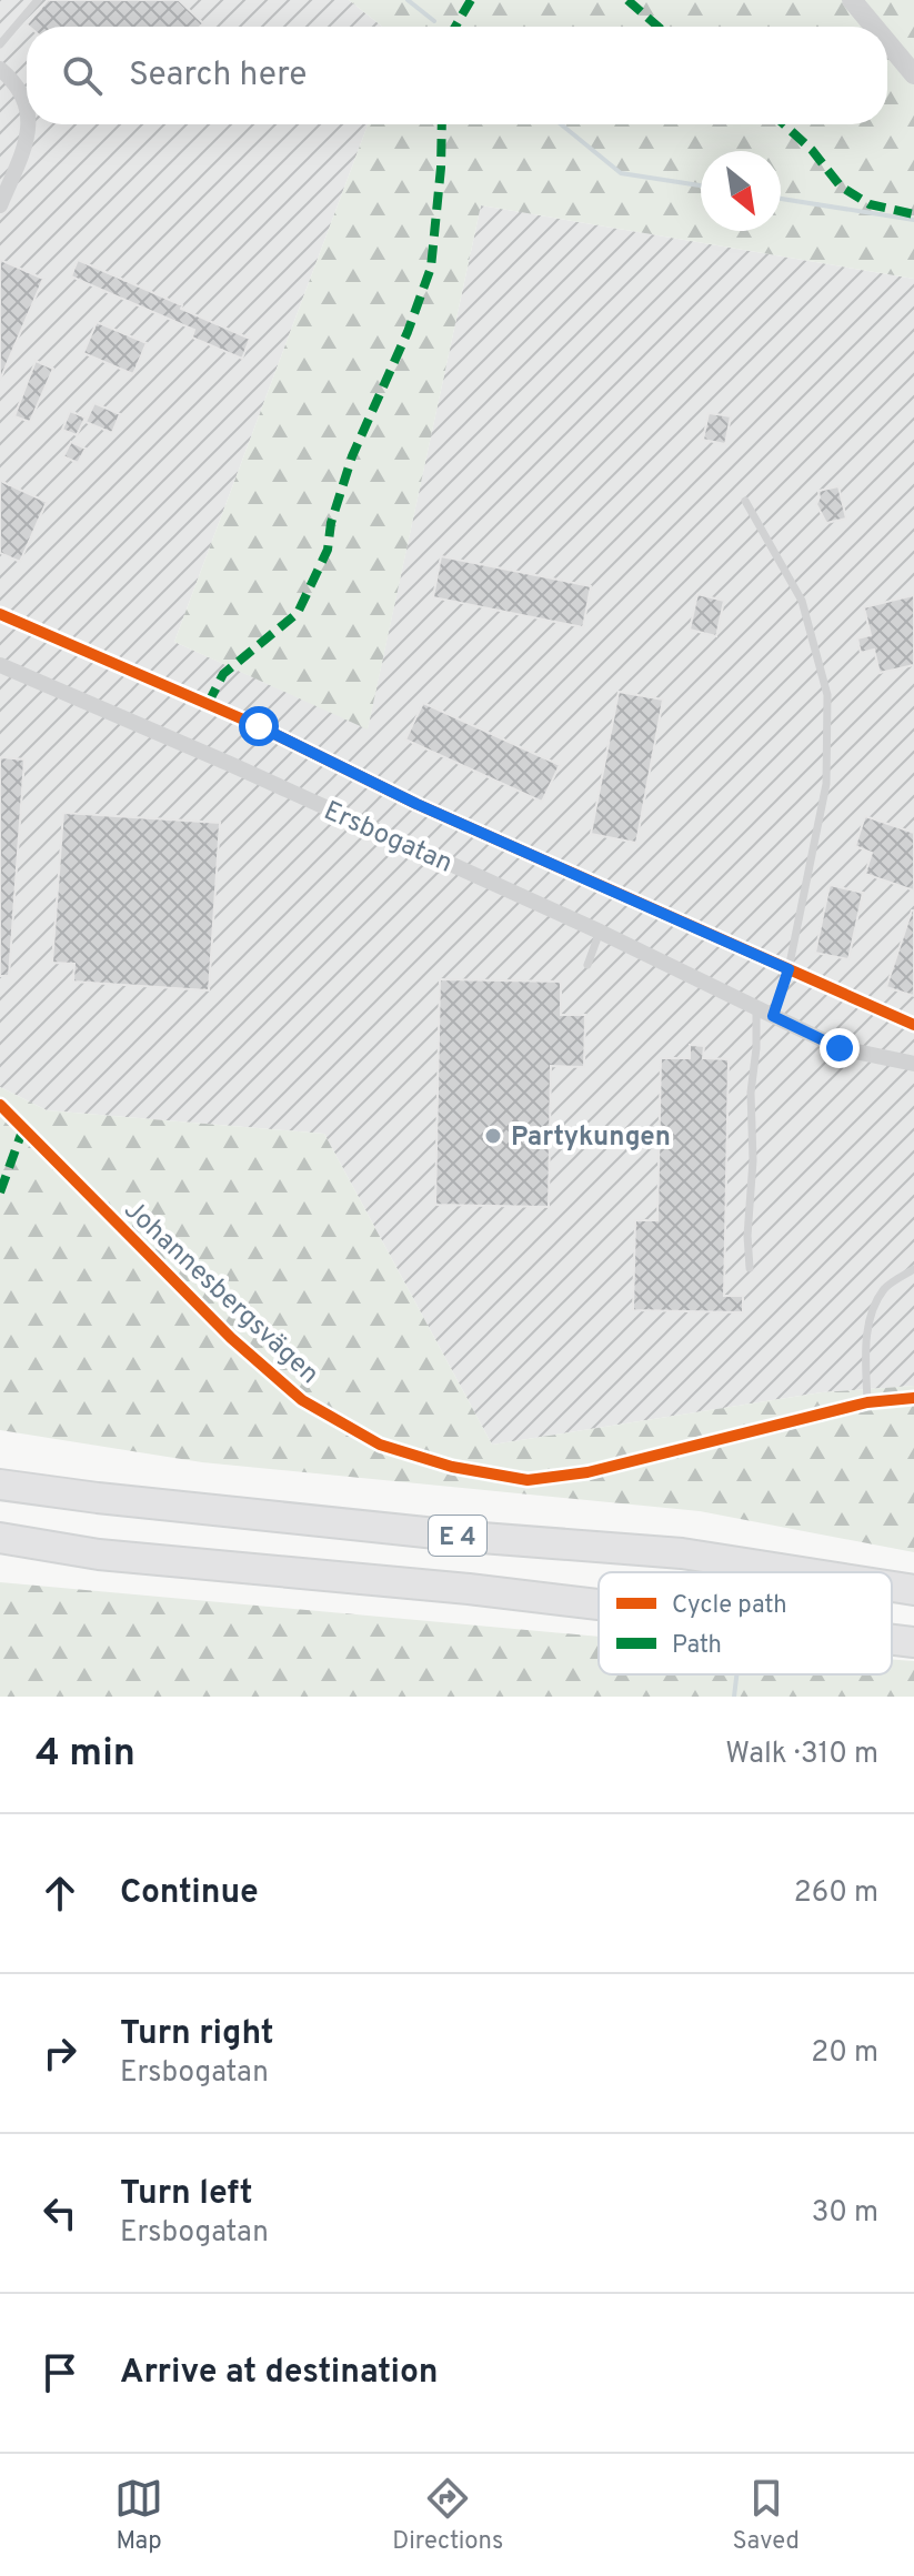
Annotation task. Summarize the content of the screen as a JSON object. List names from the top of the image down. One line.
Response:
{"streets":{"highway":["E 4"],"street":["Ersbogatan","Johannesbergsvägen"]},"places":["Partykungen"],"legend":["Cycle path","Path"],"north":"bottom right","page":{"search":"Search here","heading":["4 min","Walk · 310 m"],"list":[["Continue","260 m"],["Turn right","Ersbogatan","20 m"],["Turn left","Ersbogatan","30 m"],"Arrive at destination"],"nav":["Map","Directions","Saved"]}}
